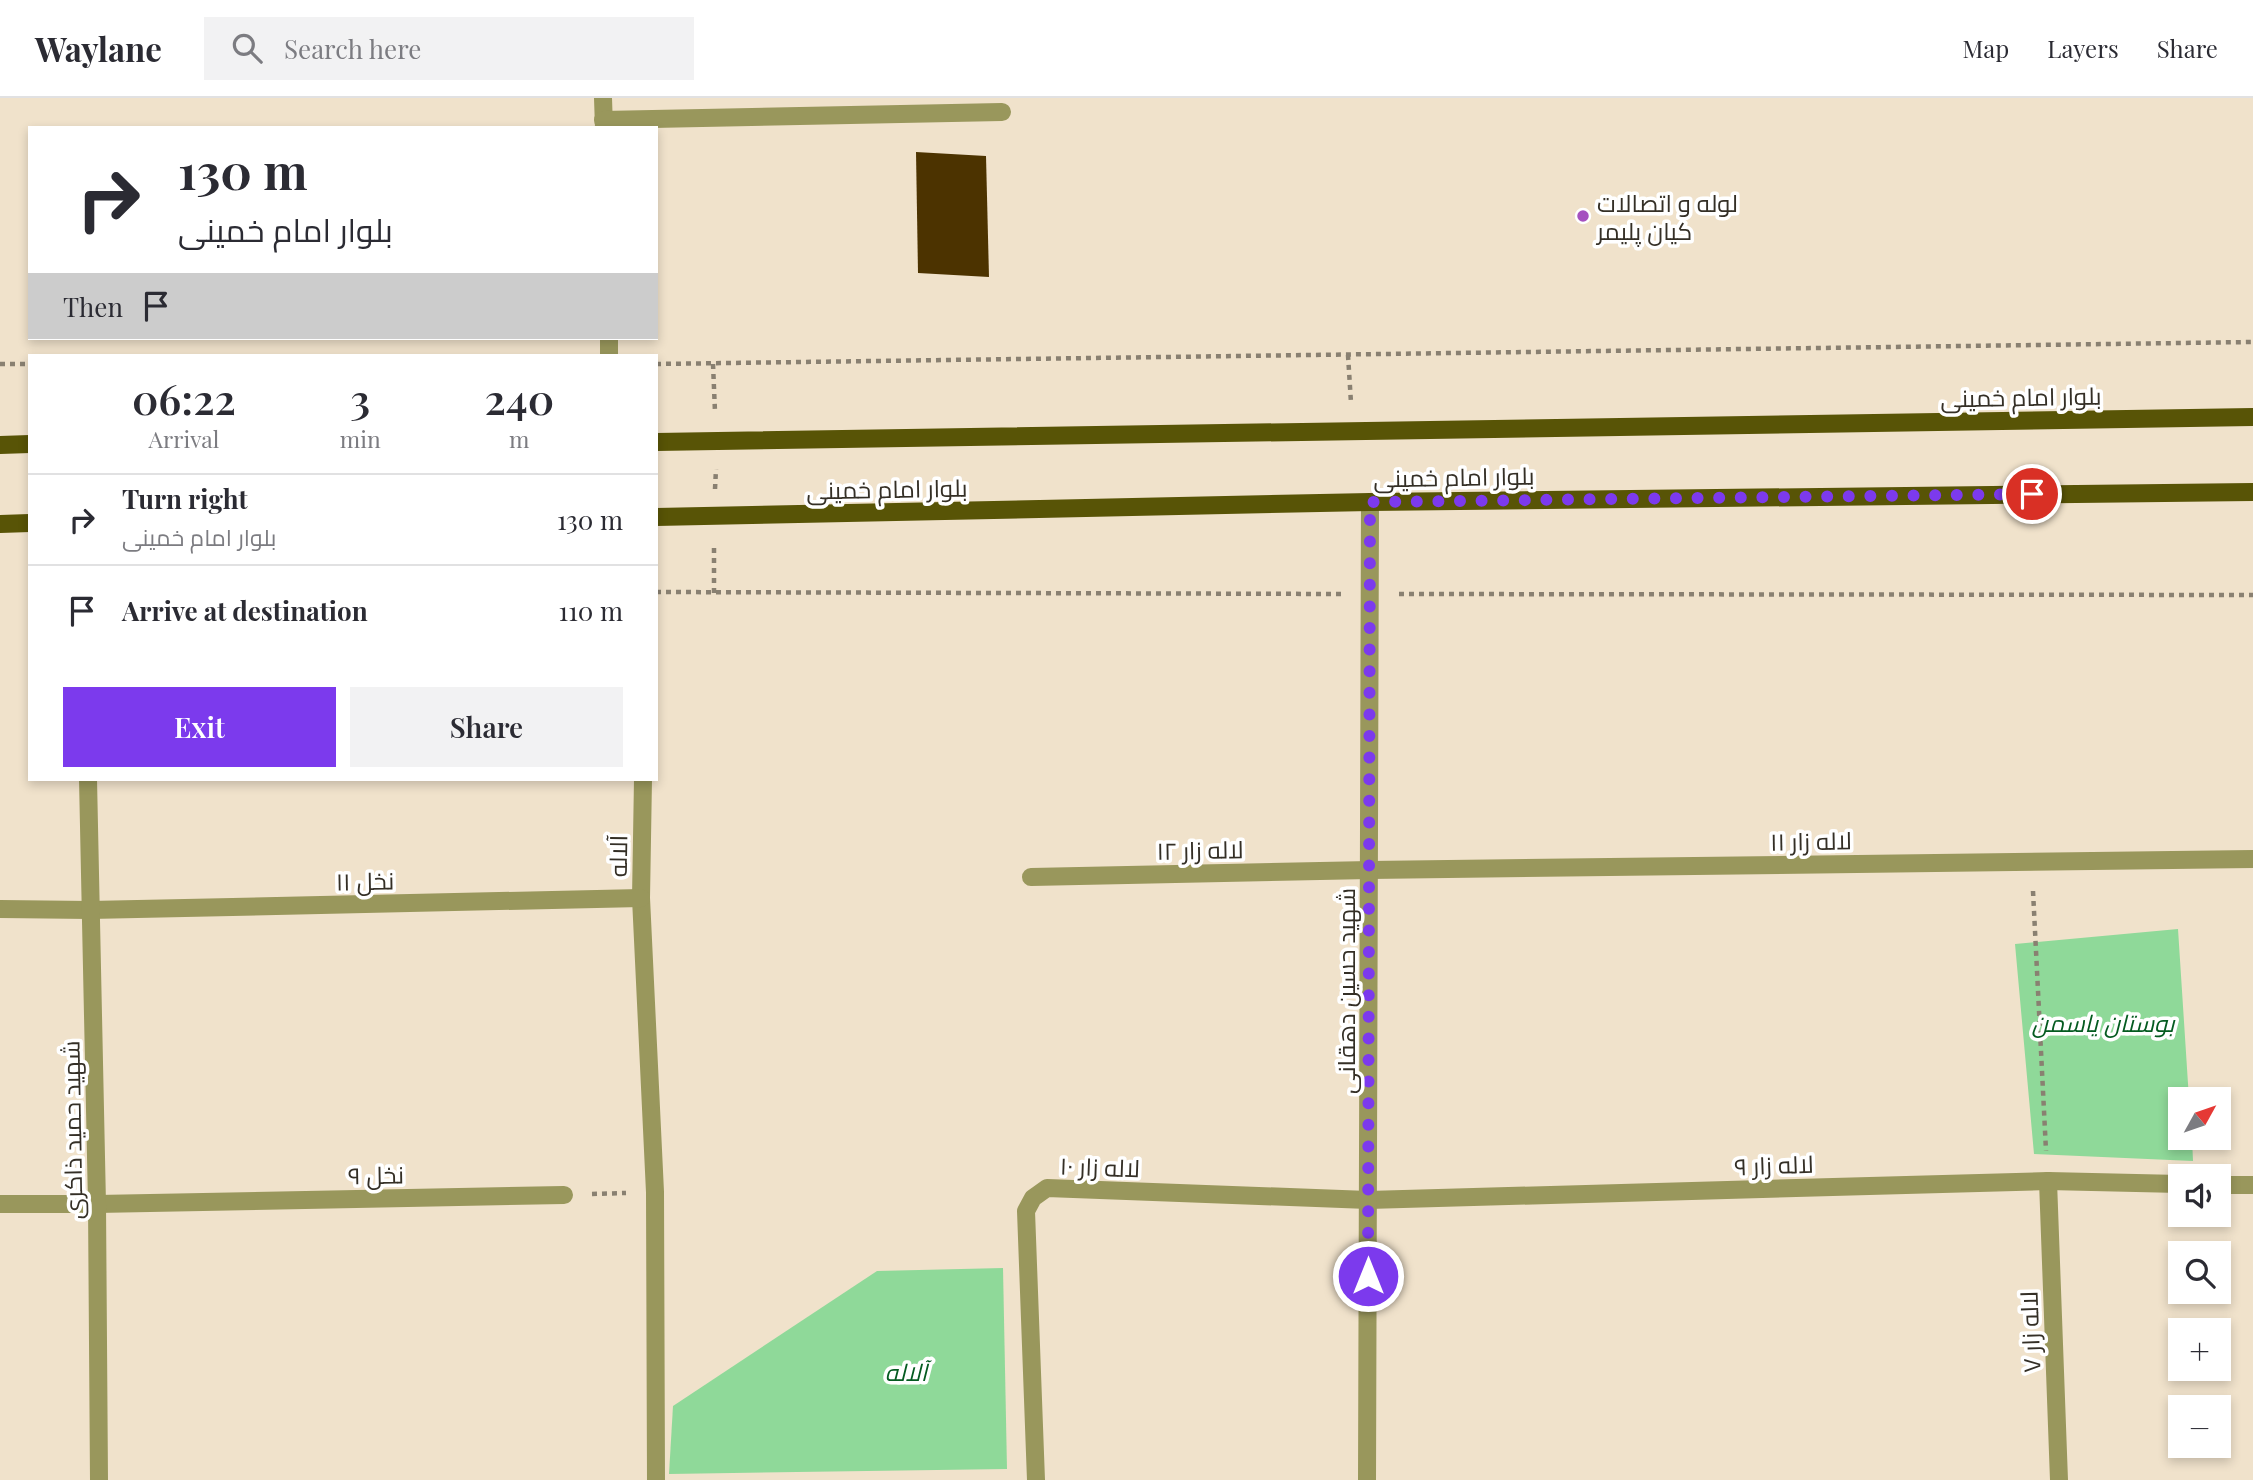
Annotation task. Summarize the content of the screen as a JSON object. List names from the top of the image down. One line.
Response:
{"streets":{"main road":["بلوار امام خمینی"],"street":["لاله زار ۱۱","لاله زار ۱۲","آلاله","نخل ۱۱","شهید حسین دهقانی","شهید حمید ذاکری","لاله زار ۹","لاله زار ۱۰","نخل ۹","لاله زار ۷"]},"crossings":[["بلوار امام خمینی","شهید حسین دهقانی"],["لاله زار ۱۱","لاله زار ۱۲"],["لاله زار ۱۱","شهید حسین دهقانی"],["لاله زار ۱۲","شهید حسین دهقانی"],["آلاله","نخل ۱۱"],["نخل ۱۱","شهید حمید ذاکری"],["شهید حسین دهقانی","لاله زار ۹"],["شهید حسین دهقانی","لاله زار ۱۰"],["شهید حمید ذاکری","نخل ۹"],["لاله زار ۹","لاله زار ۱۰"],["لاله زار ۹","لاله زار ۷"]],"parks":["بوستان یاسمن","آلاله"],"places":["لوله و اتصالات کیان پلیمر"],"north":"top right","page":{"header":"Waylane","search":"Search here","nav":["Map","Layers","Share"],"turn":["130 m","بلوار امام خمینی"],"then":"Then","eta":["06:22","Arrival","3","min","240","m"],"list":[{"name":"Turn right","note":"بلوار امام خمینی","value":"130 m"},{"name":"Arrive at destination","value":"110 m"}],"buttons":["Exit","Share"],"map_buttons":["+","−"]}}
